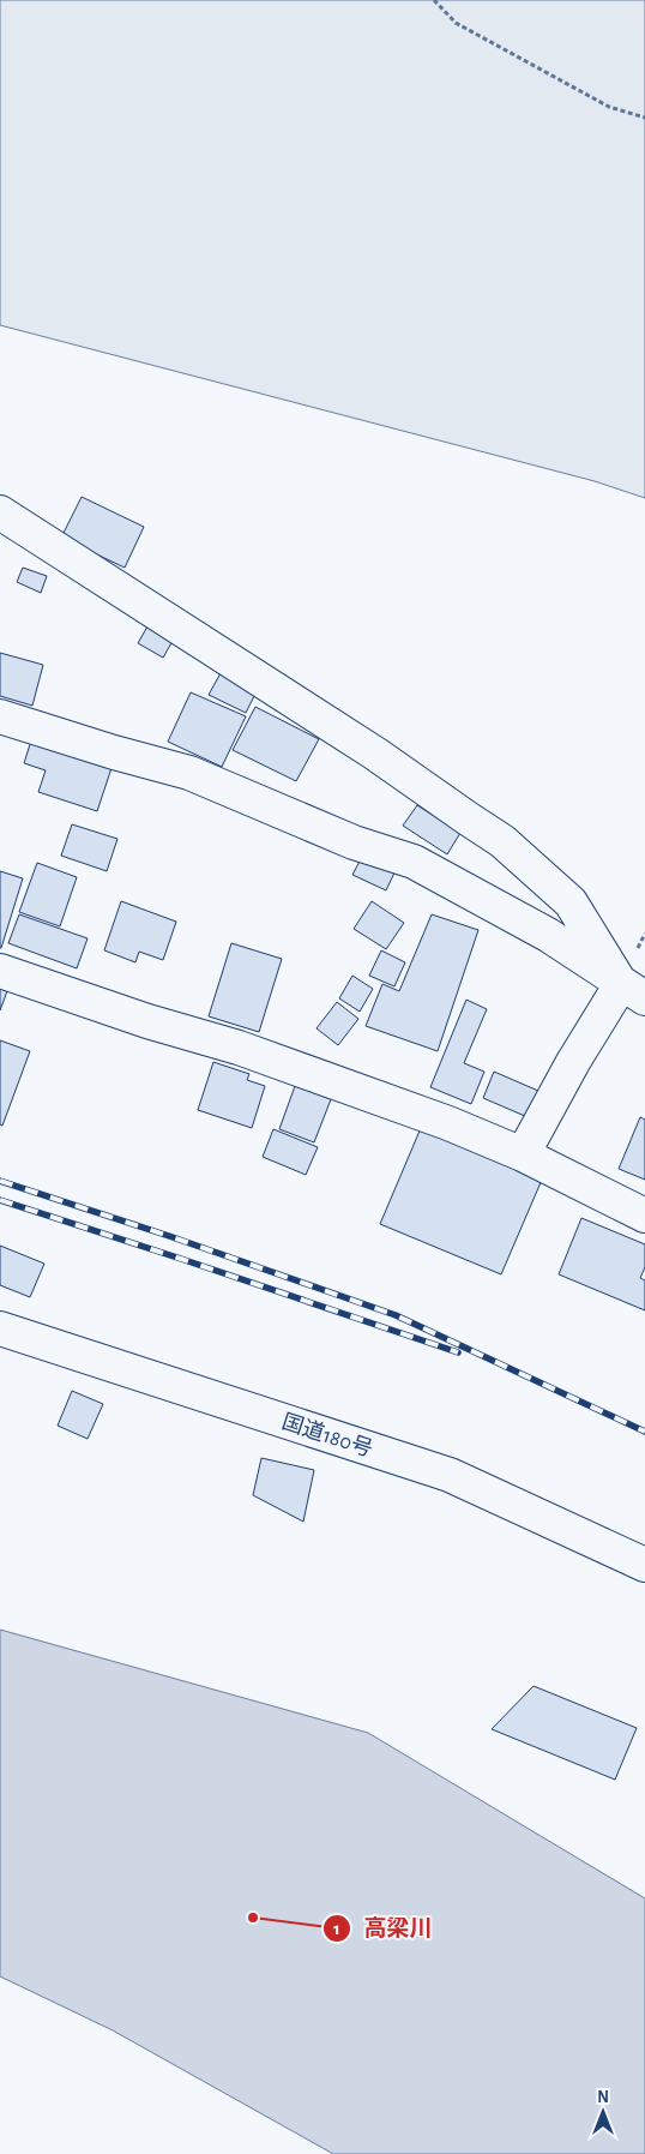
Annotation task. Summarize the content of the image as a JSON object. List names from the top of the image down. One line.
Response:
{"streets":{"main road":["国道180号"]},"places":["高梁川"],"north":"top"}
